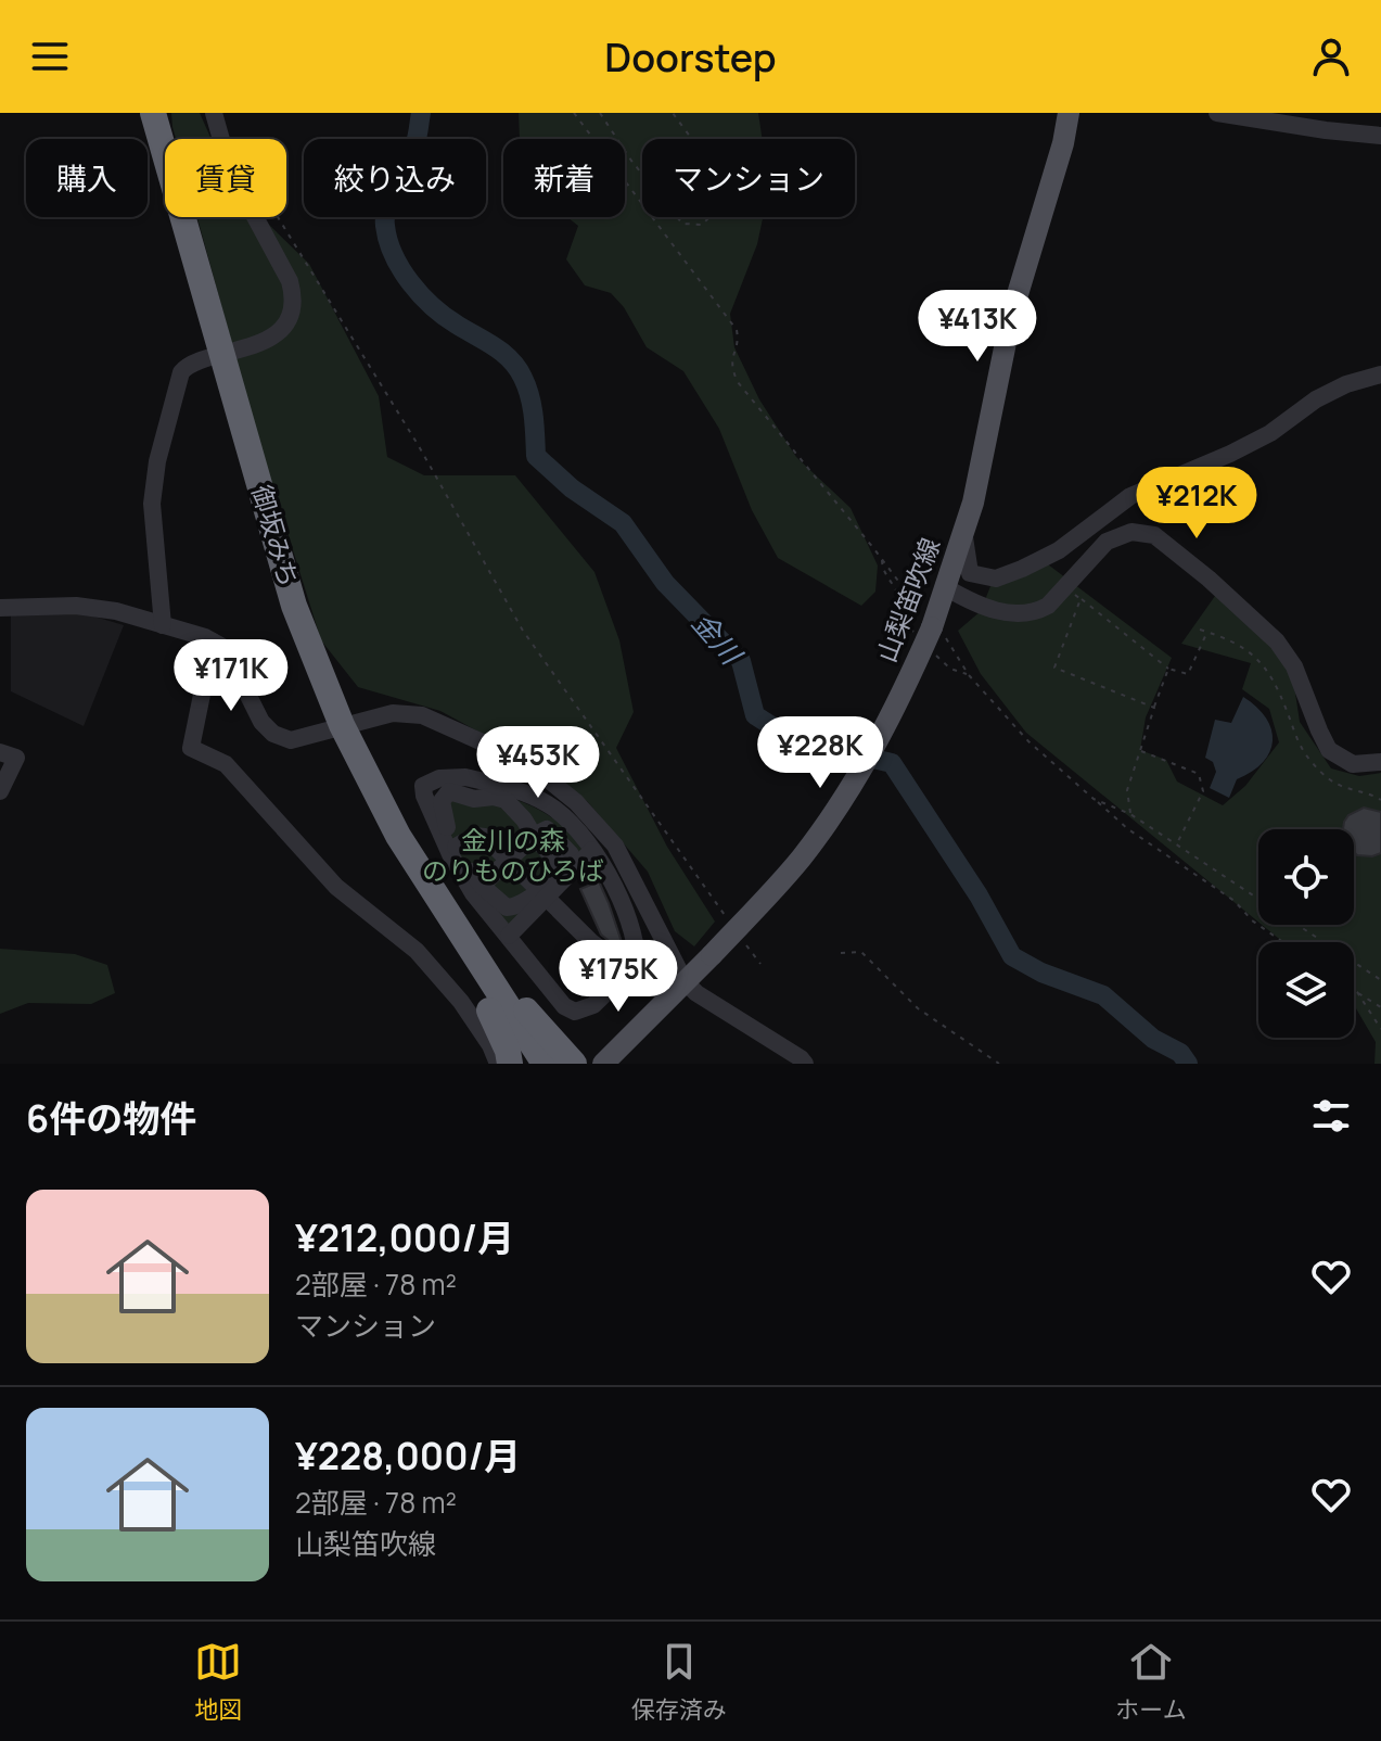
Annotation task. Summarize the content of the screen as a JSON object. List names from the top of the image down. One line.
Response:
{"streets":{"highway":["御坂みち"],"main road":["山梨笛吹線"]},"water":["金川"],"parks":["金川の森 のりものひろば"],"page":{"header":"Doorstep","chip":["購入","賃貸","絞り込み","新着","マンション"],"price":["¥413K","¥212K","¥171K","¥228K","¥453K","¥175K"],"heading":"6件の物件","list":[{"name":"¥212,000/月","note":"2部屋 · 78 m² · マンション"},{"name":"¥228,000/月","note":"2部屋 · 78 m² · 山梨笛吹線"}],"tabs":["地図","保存済み","ホーム"]}}
